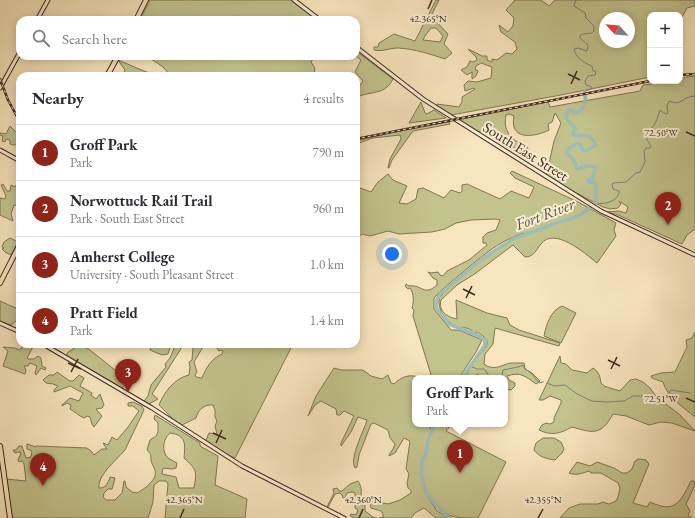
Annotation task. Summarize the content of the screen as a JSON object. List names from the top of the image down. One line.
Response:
{"streets":{"main road":["South East Street"]},"water":["Fort River"],"north":"top left","page":{"map_buttons":["+","−"],"search":"Search here","heading":["Nearby","4 results"],"list":[{"mark":"1","name":"Groff Park","note":"Park","value":"790 m"},{"mark":"2","name":"Norwottuck Rail Trail","note":"Park · South East Street","value":"960 m"},{"mark":"3","name":"Amherst College","note":"University · South Pleasant Street","value":"1.0 km"},{"mark":"4","name":"Pratt Field","note":"Park","value":"1.4 km"}],"pins":["2","3","1","4"],"popup":["Groff Park","Park"]},"coordinates":["42.365°N","72.50°W","72.51°W","42.360°N","42.355°N"]}
